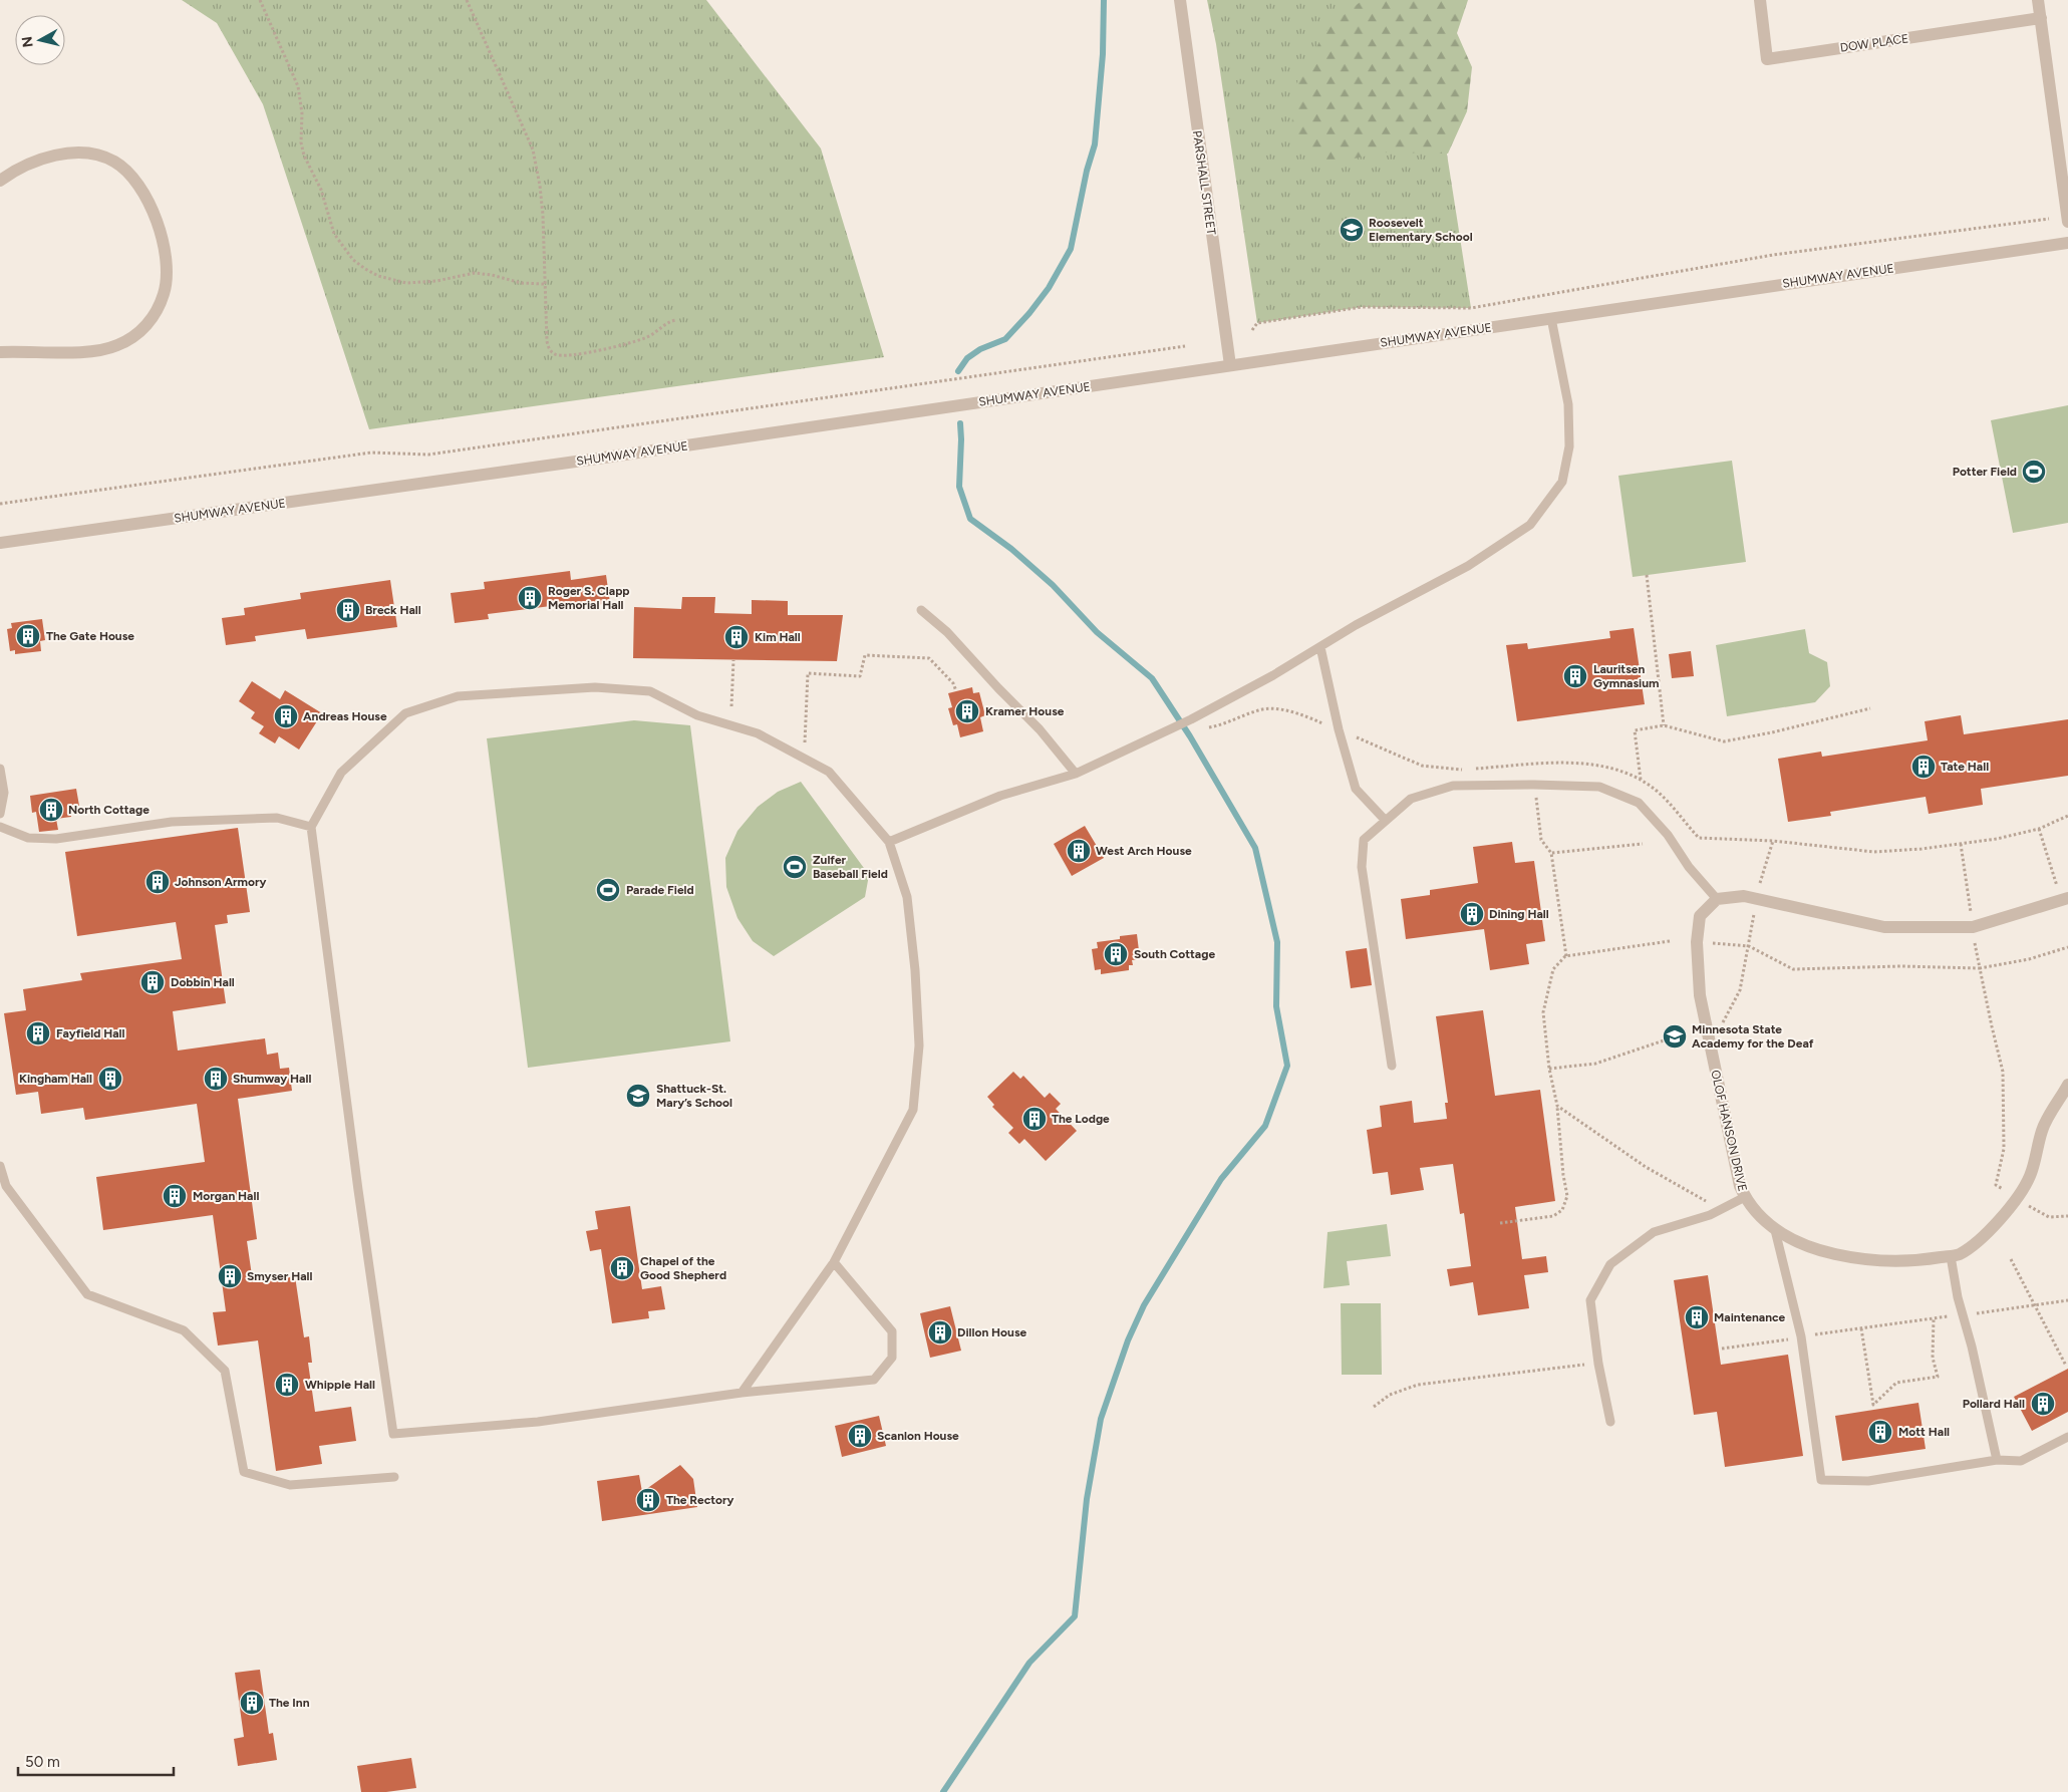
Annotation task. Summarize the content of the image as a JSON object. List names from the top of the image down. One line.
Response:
{"streets":{"street":["DOW PLACE","PARSHALL STREET","SHUMWAY AVENUE","OLOF HANSON DRIVE"]},"crossings":[["PARSHALL STREET","SHUMWAY AVENUE"]],"places":{"school or university":["Roosevelt Elementary School","Minnesota State Academy for the Deaf","Shattuck-St. Mary’s School"],"sports":["Potter Field","Zulfer Baseball Field","Parade Field"],"building":["Roger S. Clapp Memorial Hall","Breck Hall","The Gate House","Kim Hall","Lauritsen Gymnasium","Kramer House","Andreas House","Tate Hall","North Cottage","West Arch House","Johnson Armory","Dining Hall","South Cottage","Dobbin Hall","Fayfield Hall","Kingham Hall","Shumway Hall","The Lodge","Morgan Hall","Chapel of the Good Shepherd","Smyser Hall","Maintenance","Dillon House","Whipple Hall","Pollard Hall","Mott Hall","Scanlon House","The Rectory","The Inn"]},"scale_bar":"50 m","north":"left"}
